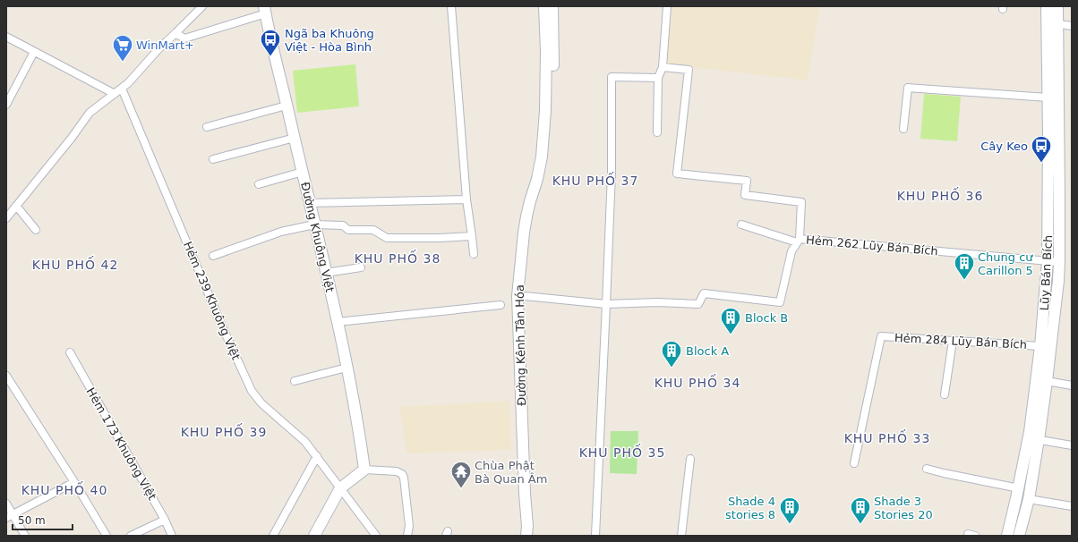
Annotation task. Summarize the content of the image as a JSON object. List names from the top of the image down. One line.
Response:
{"streets":{"street":["Đường Khuông Việt","Hẻm 262 Lũy Bán Bích","Lũy Bán Bích","Hẻm 239 Khuông Việt","Hẻm 284 Lũy Bán Bích","Đường Kênh Tân Hóa","Hẻm 173 Khuông Việt"]},"crossings":[["Hẻm 262 Lũy Bán Bích","Lũy Bán Bích"],["Hẻm 262 Lũy Bán Bích","Đường Kênh Tân Hóa"],["Lũy Bán Bích","Hẻm 284 Lũy Bán Bích"]],"districts":["KHU PHỐ 37","KHU PHỐ 36","KHU PHỐ 38","KHU PHỐ 42","KHU PHỐ 34","KHU PHỐ 39","KHU PHỐ 33","KHU PHỐ 35","KHU PHỐ 40"],"places":{"bus stop":["Ngã ba Khuông Việt - Hòa Bình","Cây Keo"],"supermarket":["WinMart+"],"building":["Chung cư Carillon 5","Block B","Block A","Shade 4 stories 8","Shade 3 Stories 20"],"temple":["Chùa Phật Bà Quan Âm"]},"scale_bar":"50 m"}
